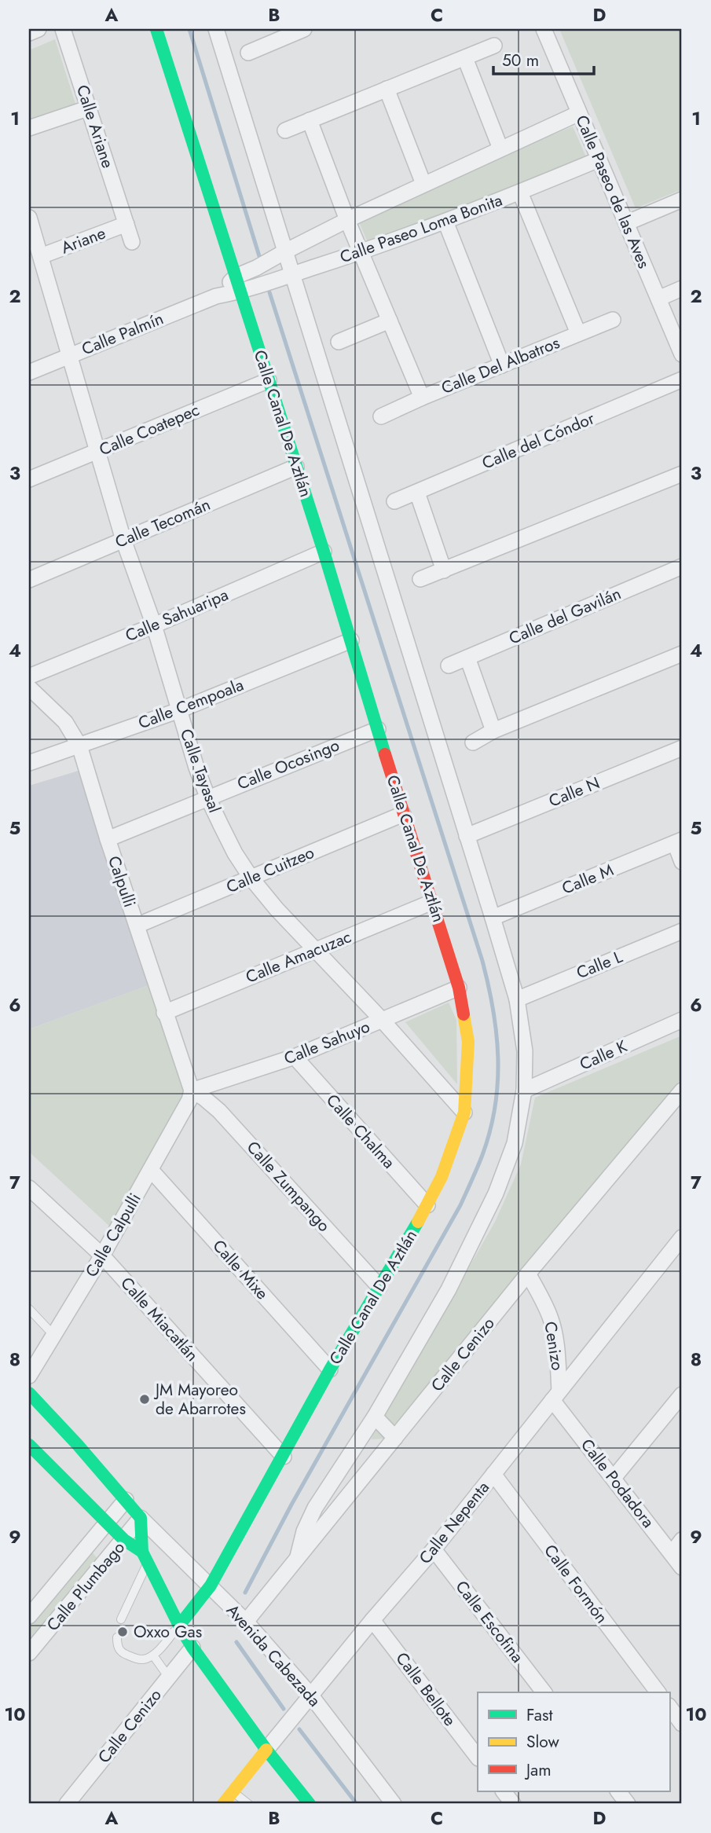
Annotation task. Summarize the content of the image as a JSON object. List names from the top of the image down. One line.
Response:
{"streets":{"street":["Calle Ariane","Calle Paseo de las Aves","Calle Paseo Loma Bonita","Ariane","Calle Palmín","Calle Del Albatros","Calle Canal De Aztlán","Calle Coatepec","Calle del Cóndor","Calle Tecomán","Calle Sahuaripa","Calle del Gavilán","Calle Cempoala","Calle Ocosingo","Calle Tayasal","Calle N","Calle Cuitzeo","Calle M","Calpulli","Calle Amacuzac","Calle L","Calle Sahuyo","Calle K","Calle Chalma","Calle Zumpango","Calle Calpulli","Calle Mixe","Calle Miacatlán","Cenizo","Calle Cenizo","Calle Podadora","Calle Nepenta","Calle Formón","Calle Plumbago","Calle Escofina","Avenida Cabezada","Calle Bellote"]},"crossings":[["Calle Ariane","Ariane"],["Calle Paseo de las Aves","Calle Paseo Loma Bonita"],["Calle Paseo Loma Bonita","Calle Palmín"],["Calle Paseo Loma Bonita","Calle Del Albatros"],["Calle Paseo Loma Bonita","Calle Canal De Aztlán"],["Ariane","Calle Tayasal"],["Calle Palmín","Calle Canal De Aztlán"],["Calle Palmín","Calle Tayasal"],["Calle Canal De Aztlán","Calle Coatepec"],["Calle Canal De Aztlán","Calle Tecomán"],["Calle Canal De Aztlán","Calle Sahuaripa"],["Calle Canal De Aztlán","Calle Cempoala"],["Calle Canal De Aztlán","Calle Ocosingo"],["Calle Canal De Aztlán","Calle Tayasal"],["Calle Canal De Aztlán","Calle Cuitzeo"],["Calle Canal De Aztlán","Calle Amacuzac"],["Calle Canal De Aztlán","Calle Sahuyo"],["Calle Canal De Aztlán","Calle Chalma"],["Calle Canal De Aztlán","Calle Zumpango"],["Calle Canal De Aztlán","Calle Mixe"],["Calle Canal De Aztlán","Calle Miacatlán"],["Calle Canal De Aztlán","Avenida Cabezada"],["Calle Coatepec","Calle Tayasal"],["Calle Tecomán","Calle Tayasal"],["Calle Sahuaripa","Calle Tayasal"],["Calle Cempoala","Calle Tayasal"],["Calle Cempoala","Calpulli"],["Calle Ocosingo","Calle Tayasal"],["Calle Ocosingo","Calpulli"],["Calle Tayasal","Calle Cuitzeo"],["Calle Tayasal","Calle Amacuzac"],["Calle Tayasal","Calle Sahuyo"],["Calle Cuitzeo","Calpulli"],["Calpulli","Calle Amacuzac"],["Calpulli","Calle Sahuyo"],["Calpulli","Calle Zumpango"],["Calpulli","Calle Calpulli"],["Calle Sahuyo","Calle Chalma"],["Calle Sahuyo","Calle Zumpango"],["Calle Sahuyo","Calle Calpulli"],["Calle Zumpango","Calle Calpulli"],["Calle Calpulli","Calle Mixe"],["Calle Calpulli","Calle Miacatlán"],["Cenizo","Calle Cenizo"],["Cenizo","Calle Podadora"],["Cenizo","Calle Nepenta"],["Calle Cenizo","Avenida Cabezada"],["Calle Podadora","Calle Nepenta"],["Calle Nepenta","Calle Formón"],["Calle Nepenta","Calle Escofina"],["Calle Nepenta","Avenida Cabezada"],["Calle Nepenta","Calle Bellote"],["Calle Plumbago","Avenida Cabezada"]],"places":["JM Mayoreo de Abarrotes","Oxxo Gas"],"legend":["Fast","Slow","Jam"],"scale_bar":"50 m","grid":{"columns":["A","B","C","D"],"rows":["1","2","3","4","5","6","7","8","9","10"]}}
